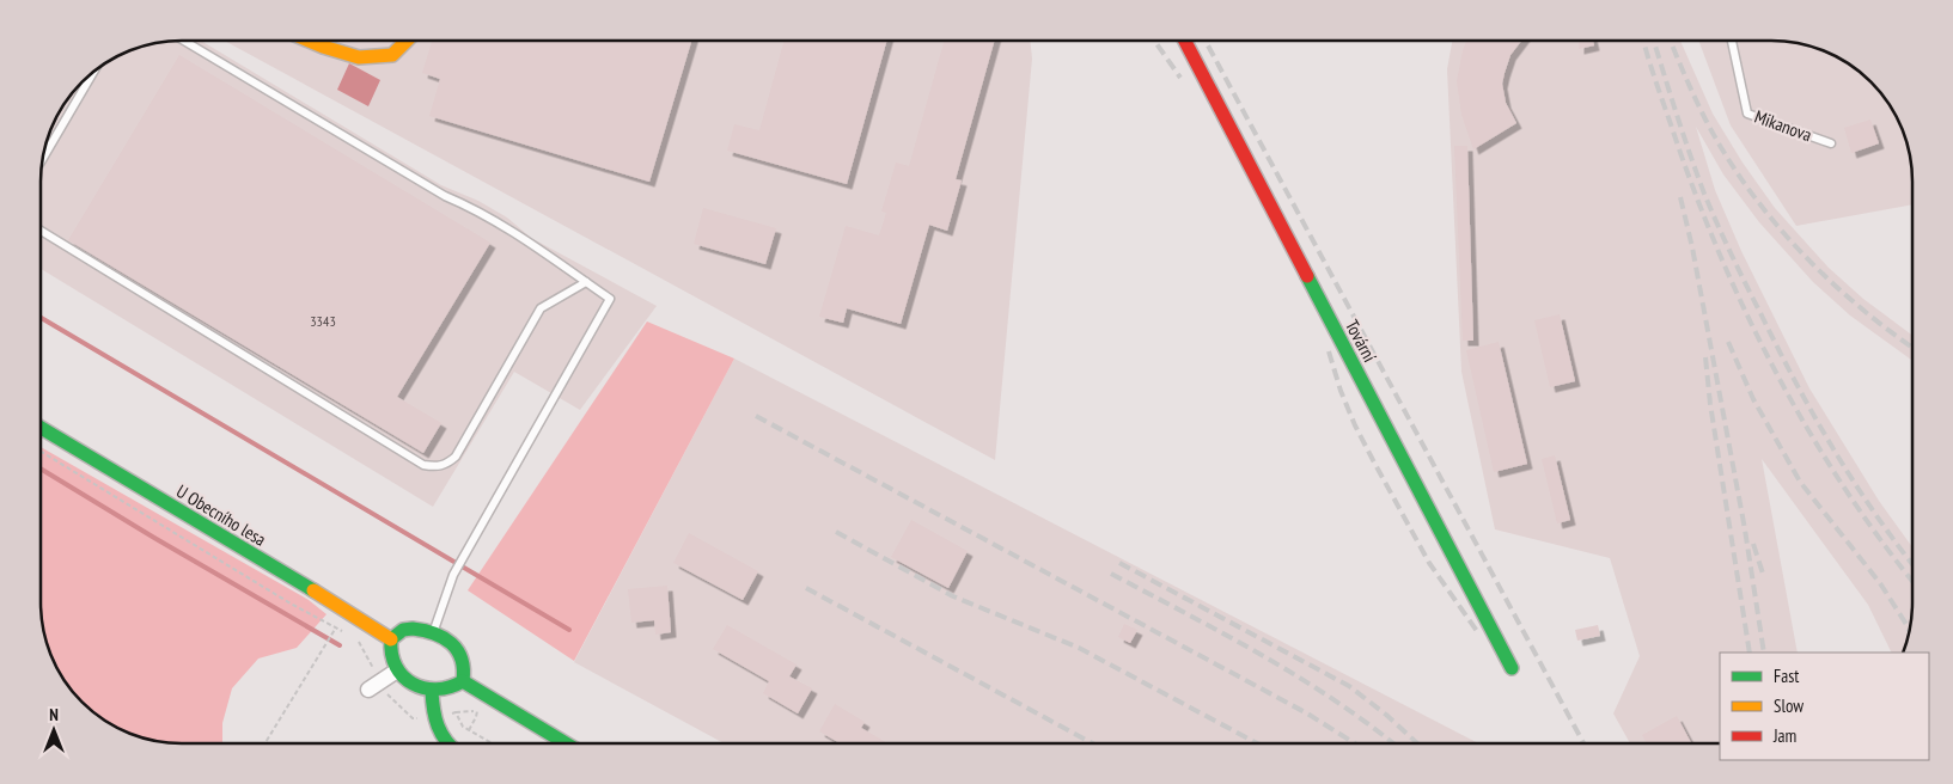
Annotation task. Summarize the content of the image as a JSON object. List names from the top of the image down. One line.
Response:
{"streets":{"street":["Tovární","U Obecního lesa"],"lane":["Mikanova"]},"house_numbers":["3343"],"legend":["Fast","Slow","Jam"],"north":"top"}
